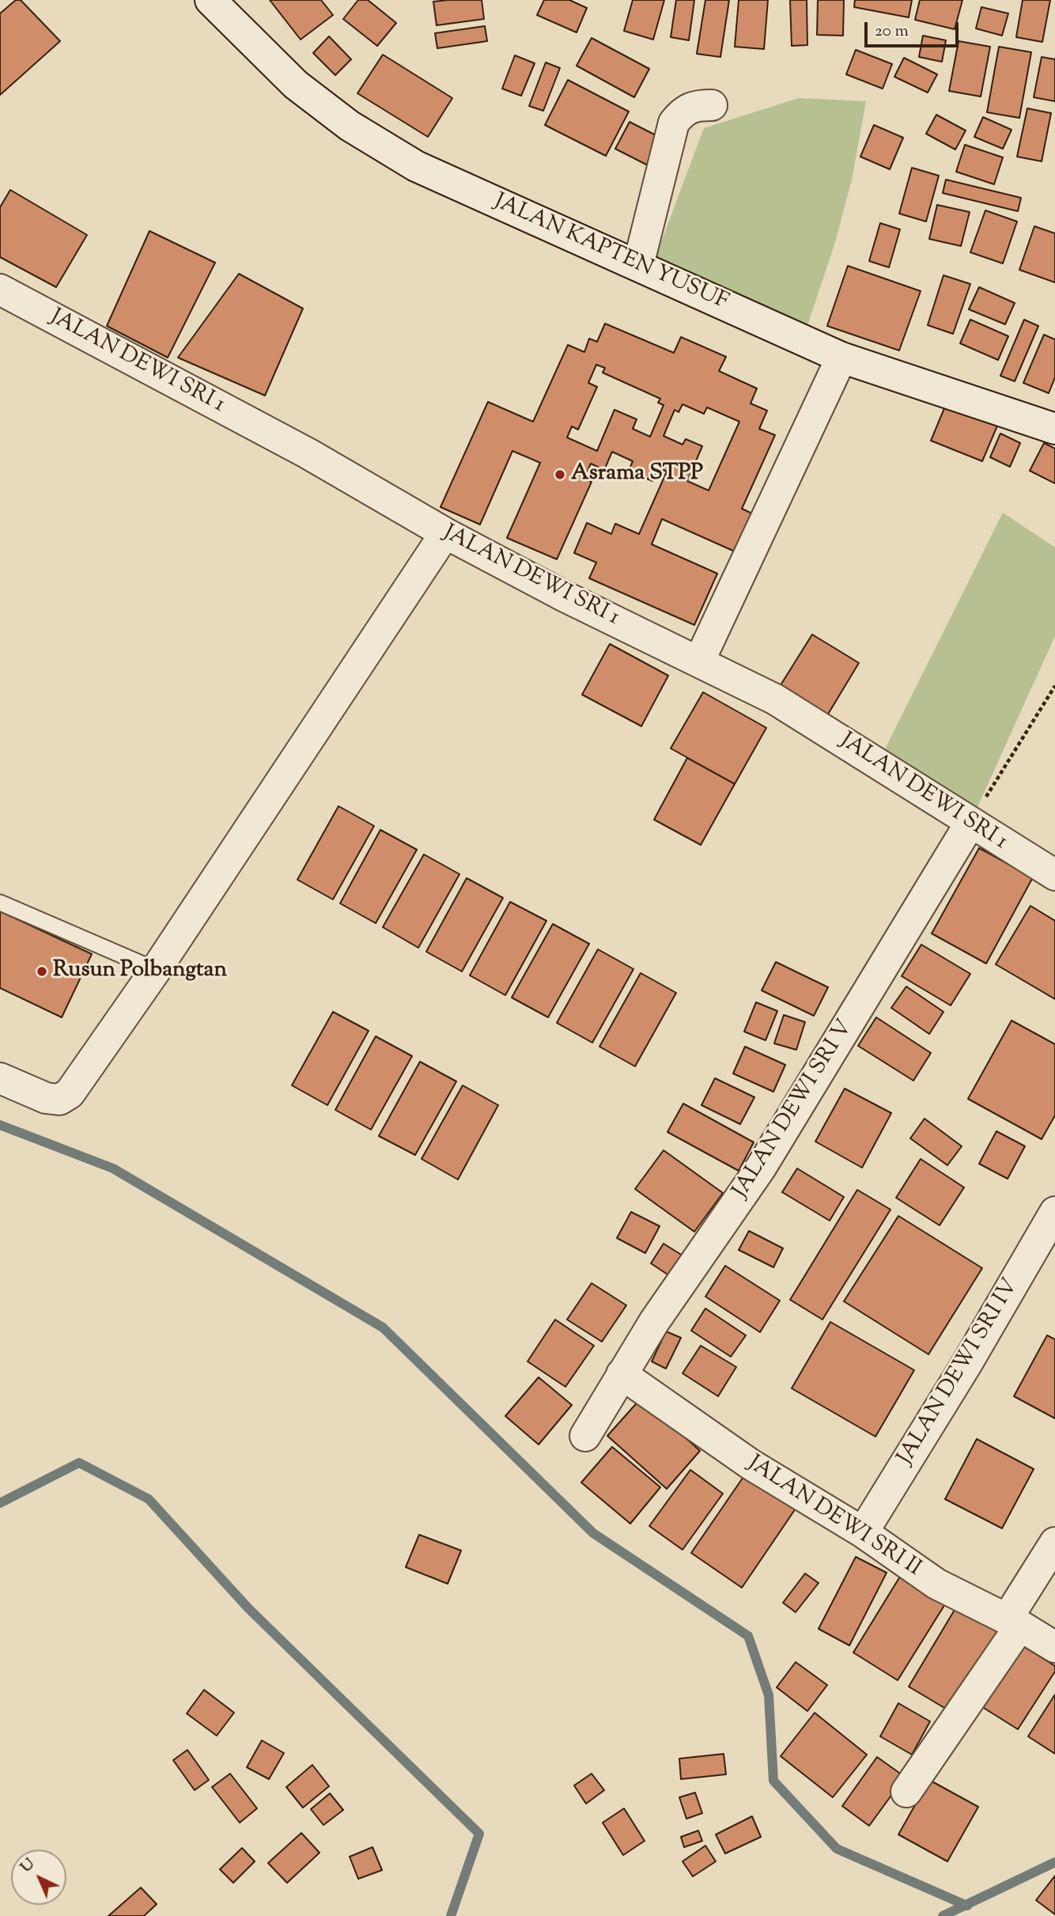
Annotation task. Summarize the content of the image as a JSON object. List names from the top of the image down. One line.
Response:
{"streets":{"street":["JALAN KAPTEN YUSUF","JALAN DEWI SRI 1","JALAN DEWI SRI V","JALAN DEWI SRI IV","JALAN DEWI SRI II"]},"crossings":[["JALAN DEWI SRI 1","JALAN DEWI SRI V"],["JALAN DEWI SRI V","JALAN DEWI SRI II"],["JALAN DEWI SRI IV","JALAN DEWI SRI II"]],"places":["Asrama STPP","Rusun Polbangtan"],"scale_bar":"20 m","north":"top left"}
